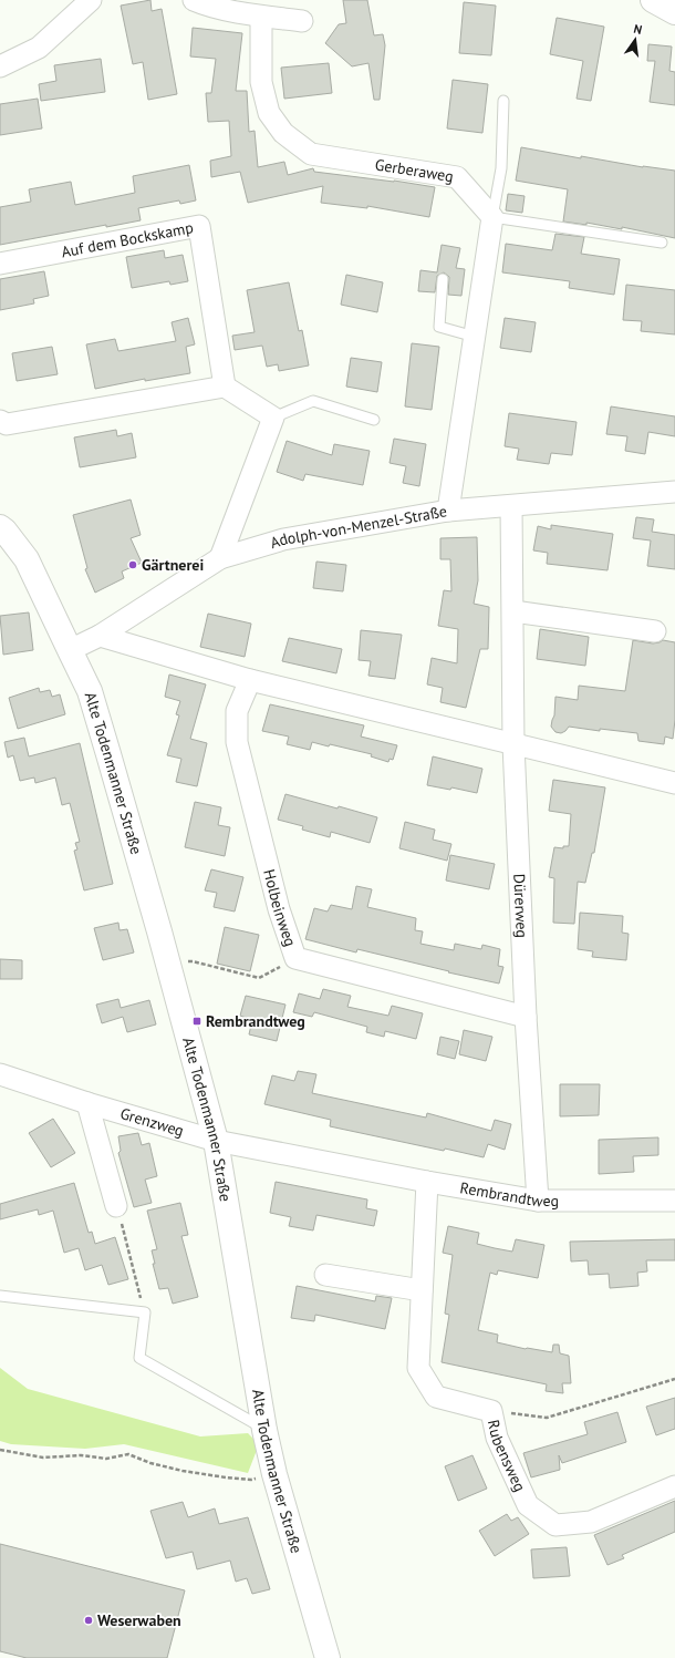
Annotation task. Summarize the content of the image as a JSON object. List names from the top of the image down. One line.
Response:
{"streets":{"street":["Gerberaweg","Auf dem Bockskamp","Adolph-von-Menzel-Straße","Alte Todenmanner Straße","Dürerweg","Holbeinweg","Grenzweg","Rembrandtweg","Rubensweg"]},"crossings":[["Adolph-von-Menzel-Straße","Alte Todenmanner Straße"],["Adolph-von-Menzel-Straße","Dürerweg"],["Alte Todenmanner Straße","Grenzweg"],["Alte Todenmanner Straße","Rembrandtweg"],["Dürerweg","Holbeinweg"],["Dürerweg","Rembrandtweg"],["Grenzweg","Rembrandtweg"],["Rembrandtweg","Rubensweg"]],"places":{"other":["Gärtnerei","Weserwaben"],"transit":["Rembrandtweg"]},"north":"top"}
